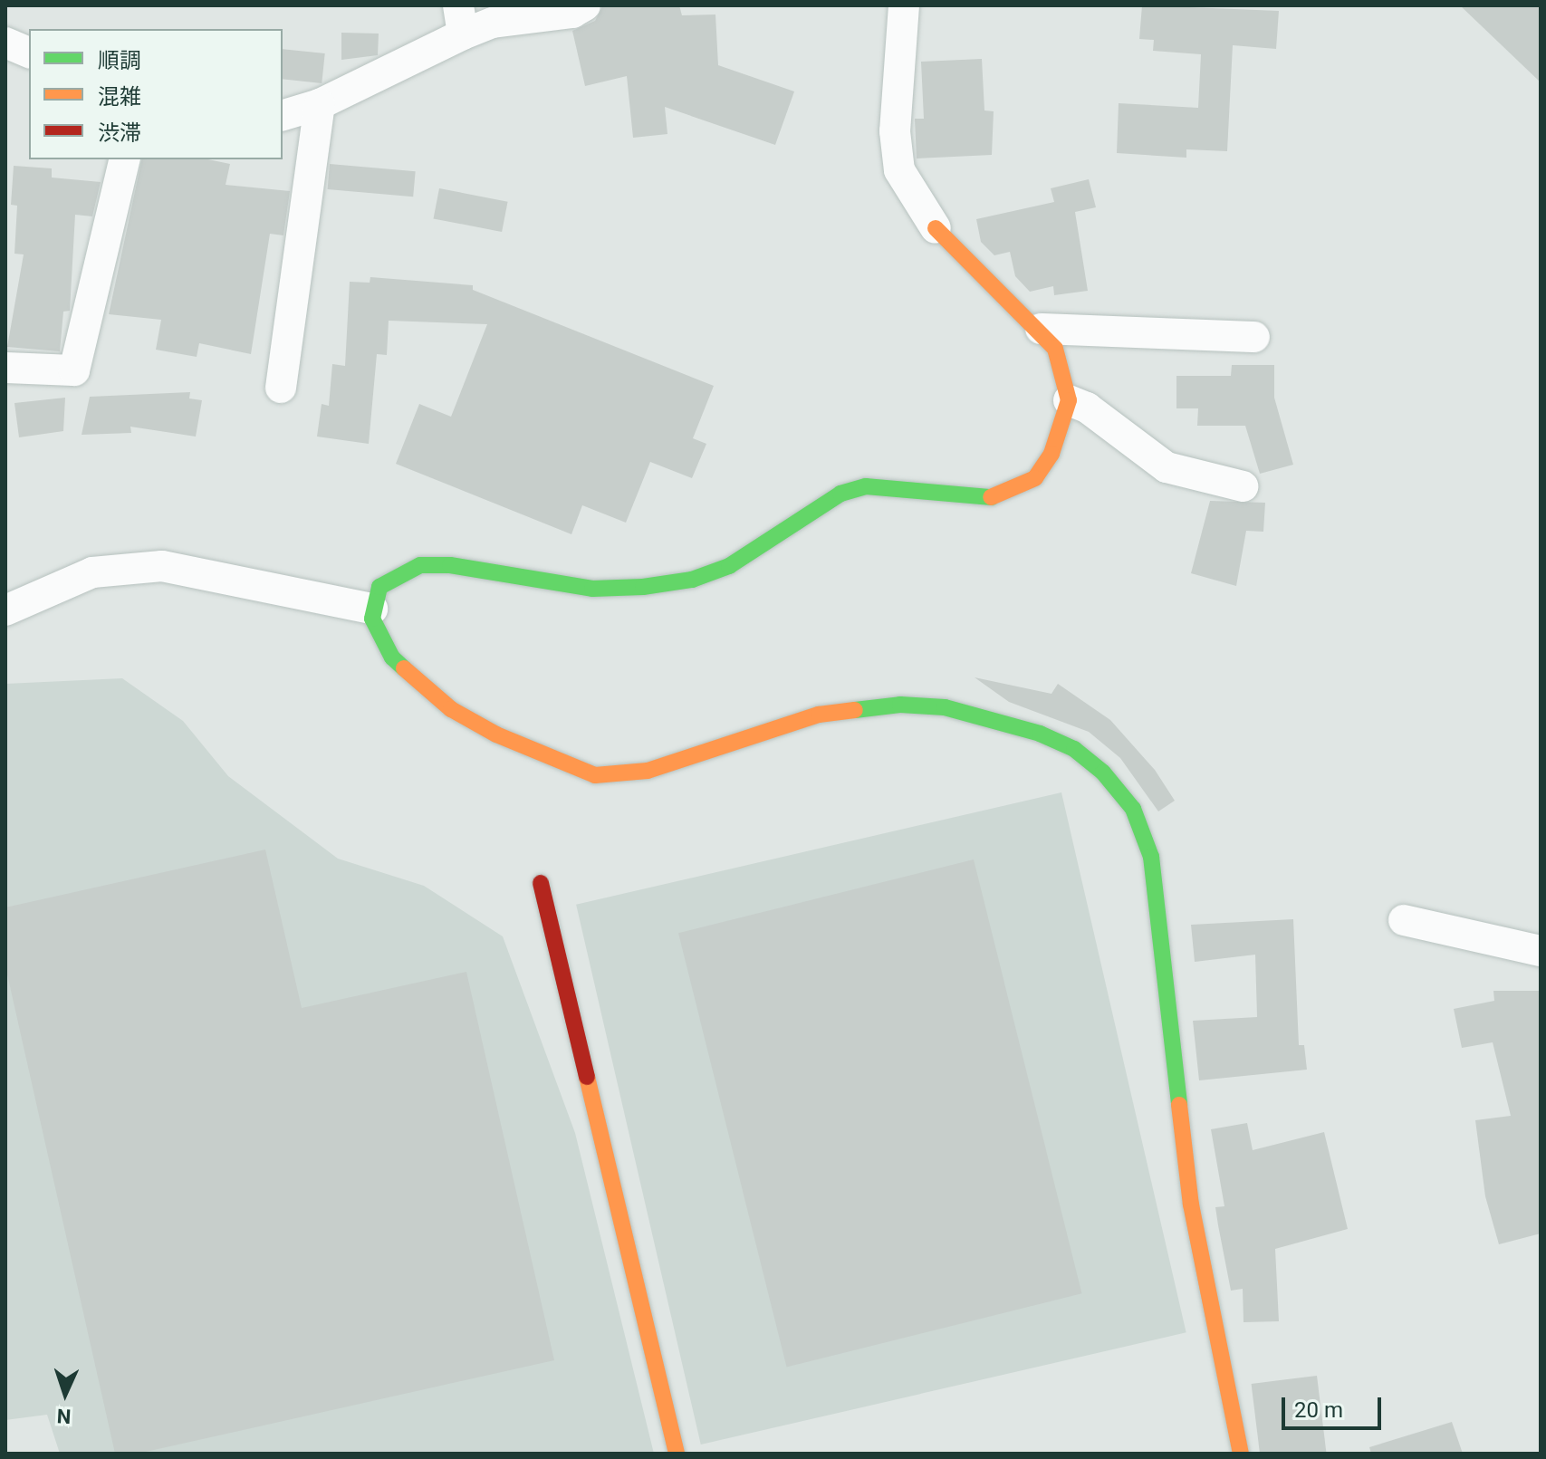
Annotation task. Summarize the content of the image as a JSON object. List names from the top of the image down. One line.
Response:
{"legend":["順調","混雑","渋滞"],"scale_bar":"20 m","north":"bottom"}
